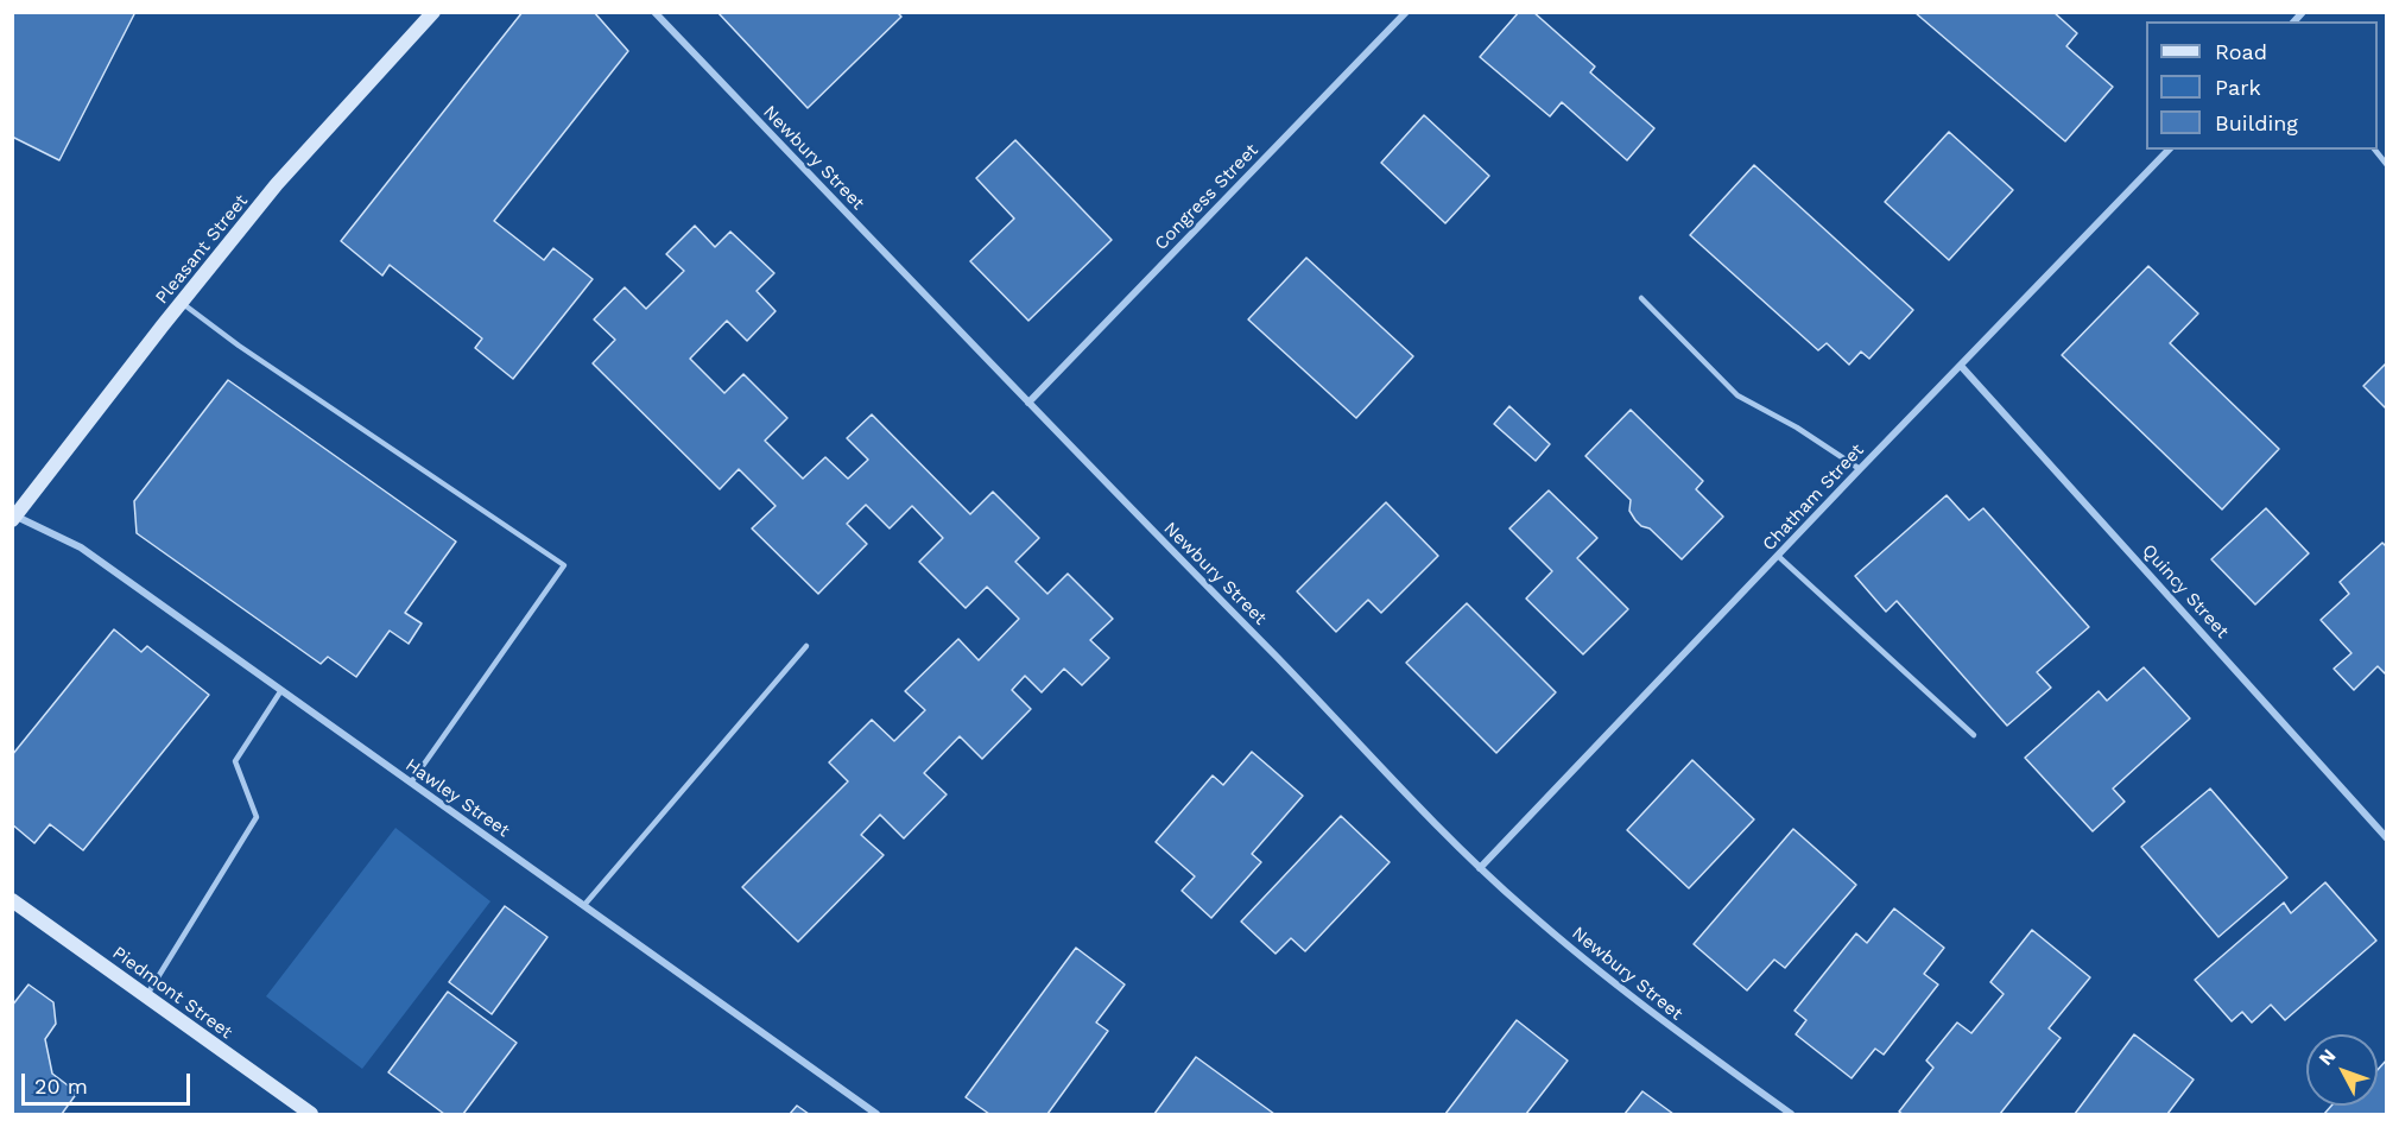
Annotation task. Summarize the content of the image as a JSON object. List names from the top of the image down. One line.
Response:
{"streets":{"main road":["Pleasant Street","Piedmont Street"],"street":["Newbury Street","Congress Street","Chatham Street","Quincy Street","Hawley Street"]},"crossings":[["Newbury Street","Congress Street"],["Newbury Street","Chatham Street"],["Pleasant Street","Hawley Street"],["Chatham Street","Quincy Street"]],"legend":["Road","Park","Building"],"scale_bar":"20 m","north":"top left"}
